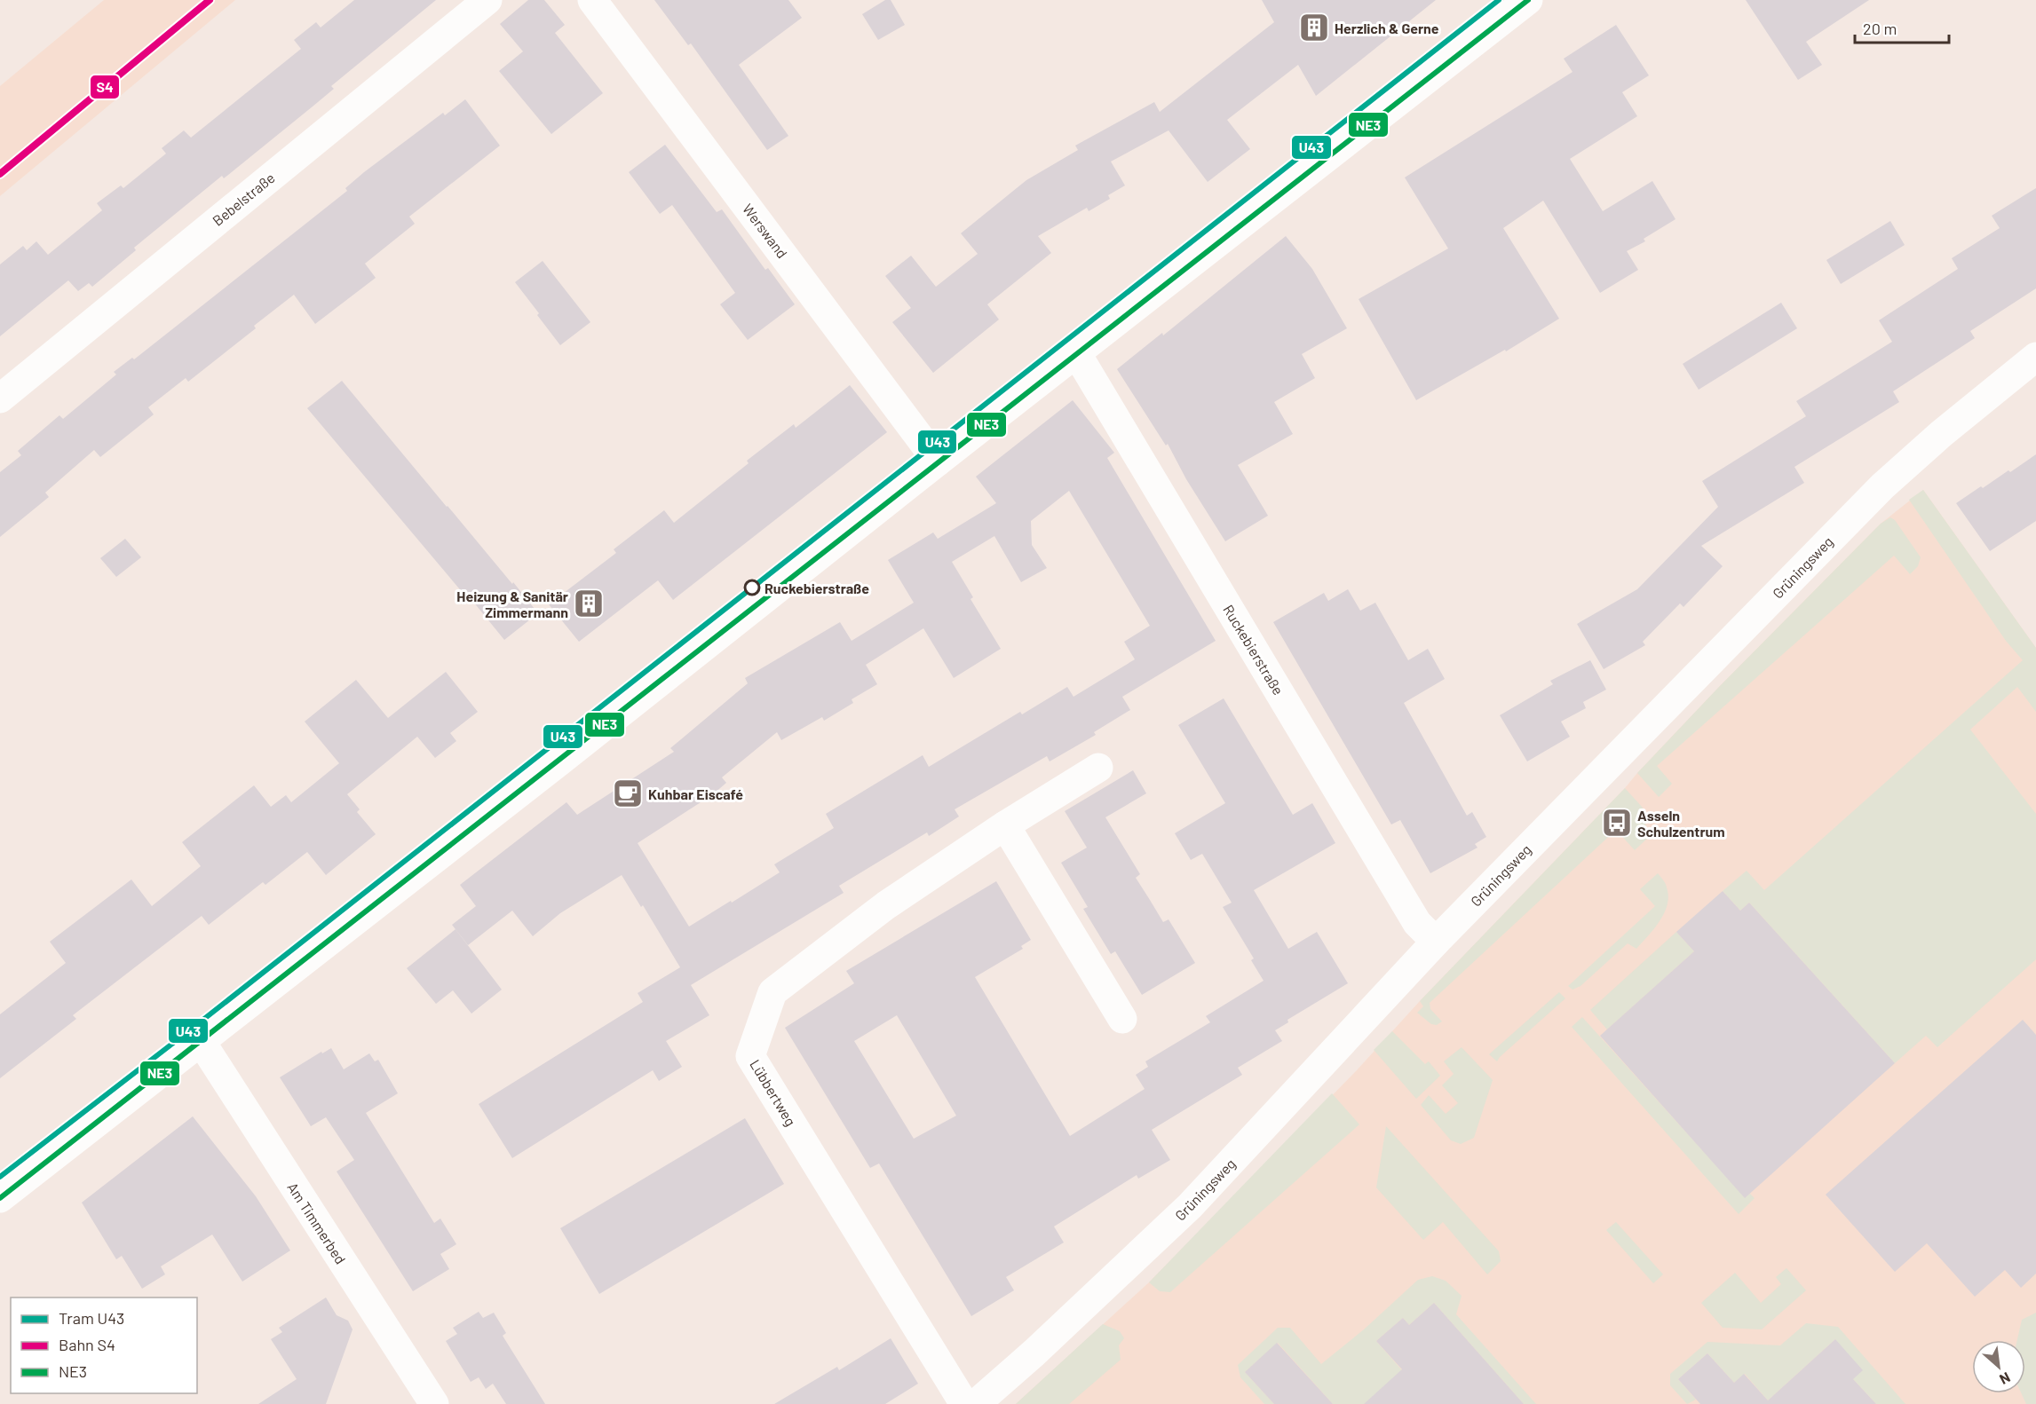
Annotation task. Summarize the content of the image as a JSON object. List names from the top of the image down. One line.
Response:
{"streets":{"street":["Bebelstraße","Werswand","Grüningsweg","Ruckebierstraße","Lübbertweg","Am Timmerbed"]},"crossings":[["Grüningsweg","Ruckebierstraße"]],"places":{"building":["Herzlich & Gerne","Heizung & Sanitär Zimmermann"],"other":["Ruckebierstraße"],"cafe":["Kuhbar Eiscafé"],"bus stop":["Asseln Schulzentrum"]},"lines":["tram line U43","rail line S4","transit line NE3"],"legend":["Tram U43","Bahn S4","NE3"],"scale_bar":"20 m","north":"bottom right"}
